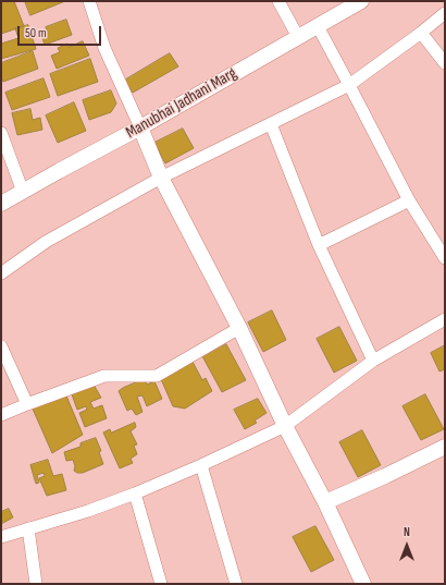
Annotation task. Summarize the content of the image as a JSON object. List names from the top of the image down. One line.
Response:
{"streets":{"street":["Manubhai Jadhani Marg"]},"scale_bar":"50 m","north":"top"}
